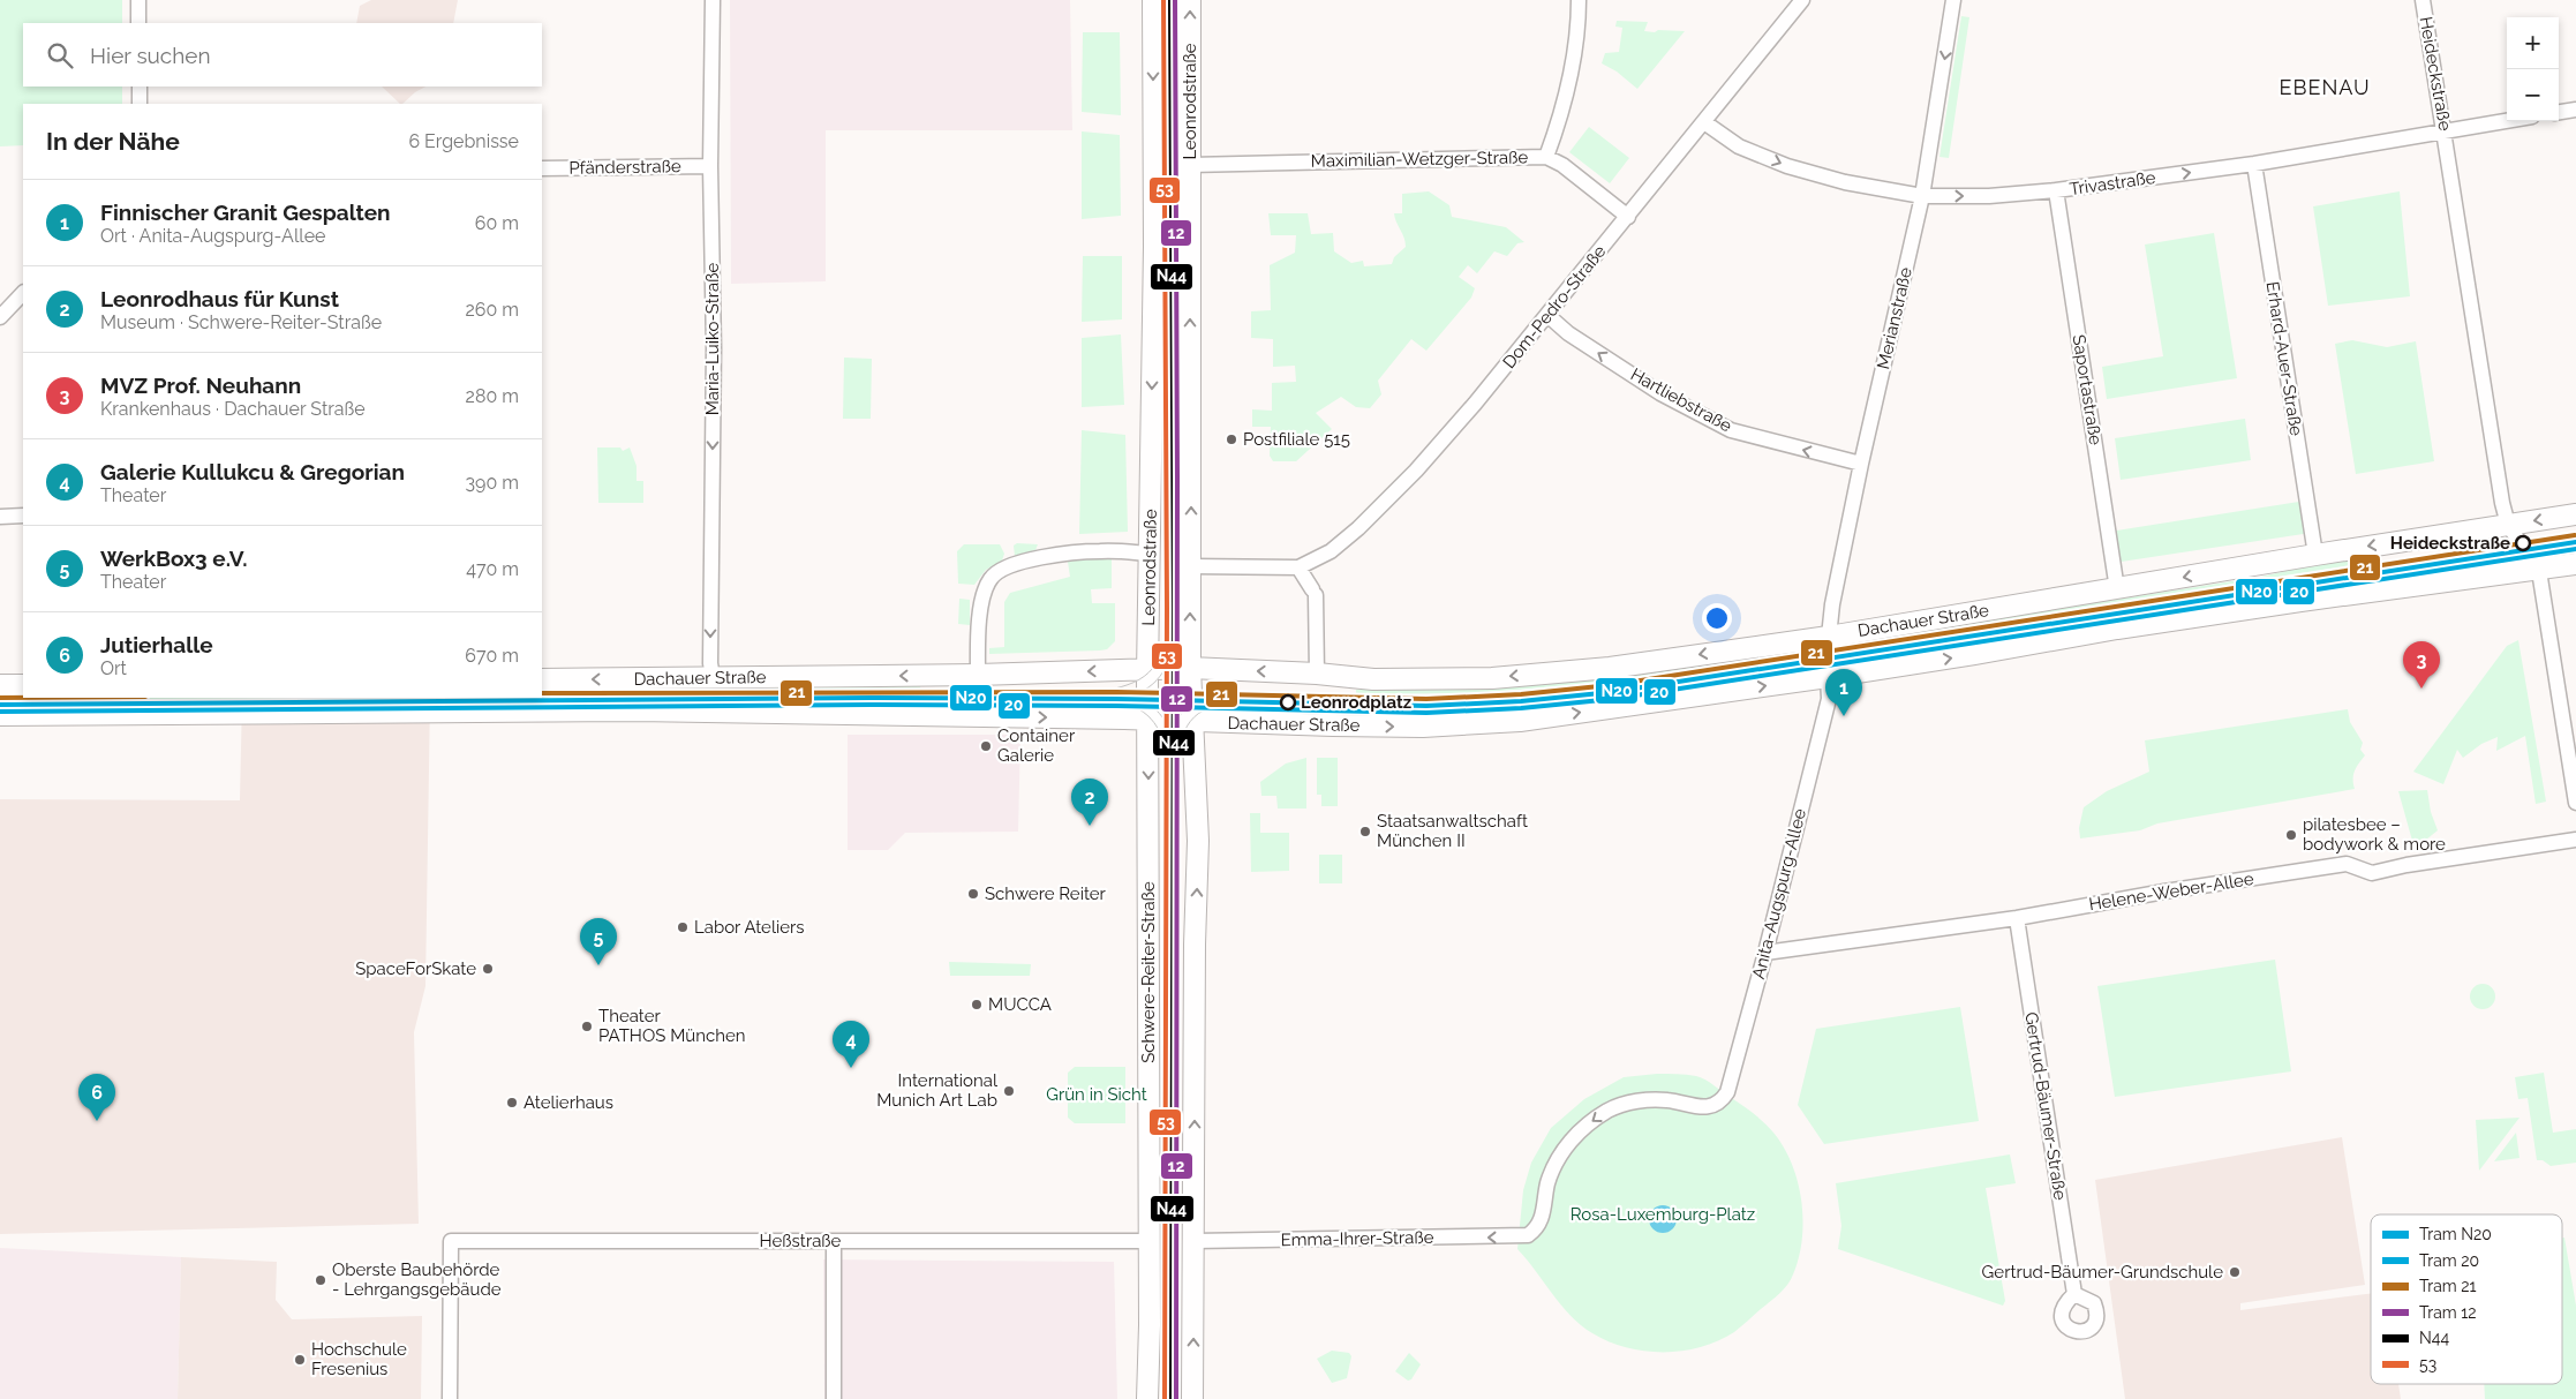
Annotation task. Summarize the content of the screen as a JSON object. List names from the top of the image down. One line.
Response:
{"streets":{"main road":["Leonrodstraße","Dachauer Straße","Schwere-Reiter-Straße"],"street":["Heideckstraße","Maximilian-Wetzger-Straße","Pfänderstraße","Trivastraße","Dom-Pedro-Straße","Merianstraße","Maria-Luiko-Straße","Erhard-Auer-Straße","Saportastraße","Hartliebstraße","Helene-Weber-Allee","Anita-Augspurg-Allee","Gertrud-Bäumer-Straße","Emma-Ihrer-Straße","Heßstraße"]},"crossings":[["Heideckstraße","Trivastraße"],["Heideckstraße","Dachauer Straße"],["Leonrodstraße","Maximilian-Wetzger-Straße"],["Leonrodstraße","Dachauer Straße"],["Leonrodstraße","Schwere-Reiter-Straße"],["Maximilian-Wetzger-Straße","Dom-Pedro-Straße"],["Pfänderstraße","Maria-Luiko-Straße"],["Trivastraße","Dom-Pedro-Straße"],["Trivastraße","Merianstraße"],["Trivastraße","Erhard-Auer-Straße"],["Trivastraße","Saportastraße"],["Dom-Pedro-Straße","Hartliebstraße"],["Merianstraße","Hartliebstraße"],["Merianstraße","Dachauer Straße"],["Maria-Luiko-Straße","Dachauer Straße"],["Erhard-Auer-Straße","Dachauer Straße"],["Saportastraße","Dachauer Straße"],["Dachauer Straße","Anita-Augspurg-Allee"],["Dachauer Straße","Schwere-Reiter-Straße"],["Helene-Weber-Allee","Anita-Augspurg-Allee"],["Helene-Weber-Allee","Gertrud-Bäumer-Straße"],["Anita-Augspurg-Allee","Emma-Ihrer-Straße"],["Schwere-Reiter-Straße","Heßstraße"]],"one_way":["Trivastraße","Maria-Luiko-Straße","Hartliebstraße","Anita-Augspurg-Allee","Emma-Ihrer-Straße"],"districts":["EBENAU"],"parks":["Grün in Sicht","Rosa-Luxemburg-Platz"],"places":["Postfiliale 515","Heideckstraße","Leonrodplatz","Container Galerie","Staatsanwaltschaft München II","pilatesbee – bodywork & more","Schwere Reiter","Labor Ateliers","SpaceForSkate","MUCCA","Theater PATHOS München","International Munich Art Lab","Atelierhaus","Gertrud-Bäumer-Grundschule","Oberste Baubehörde - Lehrgangsgebäude","Hochschule Fresenius"],"lines":["tram line 12","transit line N44","transit line 53","tram line 21","tram line N20","tram line 20"],"legend":["Tram N20","Tram 20","Tram 21","Tram 12","N44","53"],"page":{"map_buttons":["+","−"],"search":"Hier suchen","heading":["In der Nähe","6 Ergebnisse"],"list":[{"mark":"1","name":"Finnischer Granit Gespalten","note":"Ort · Anita-Augspurg-Allee","value":"60 m"},{"mark":"2","name":"Leonrodhaus für Kunst","note":"Museum · Schwere-Reiter-Straße","value":"260 m"},{"mark":"3","name":"MVZ Prof. Neuhann","note":"Krankenhaus · Dachauer Straße","value":"280 m"},{"mark":"4","name":"Galerie Kullukcu & Gregorian","note":"Theater","value":"390 m"},{"mark":"5","name":"WerkBox3 e.V.","note":"Theater","value":"470 m"},{"mark":"6","name":"Jutierhalle","note":"Ort","value":"670 m"}],"pins":["3","1","2","5","4","6"]}}
